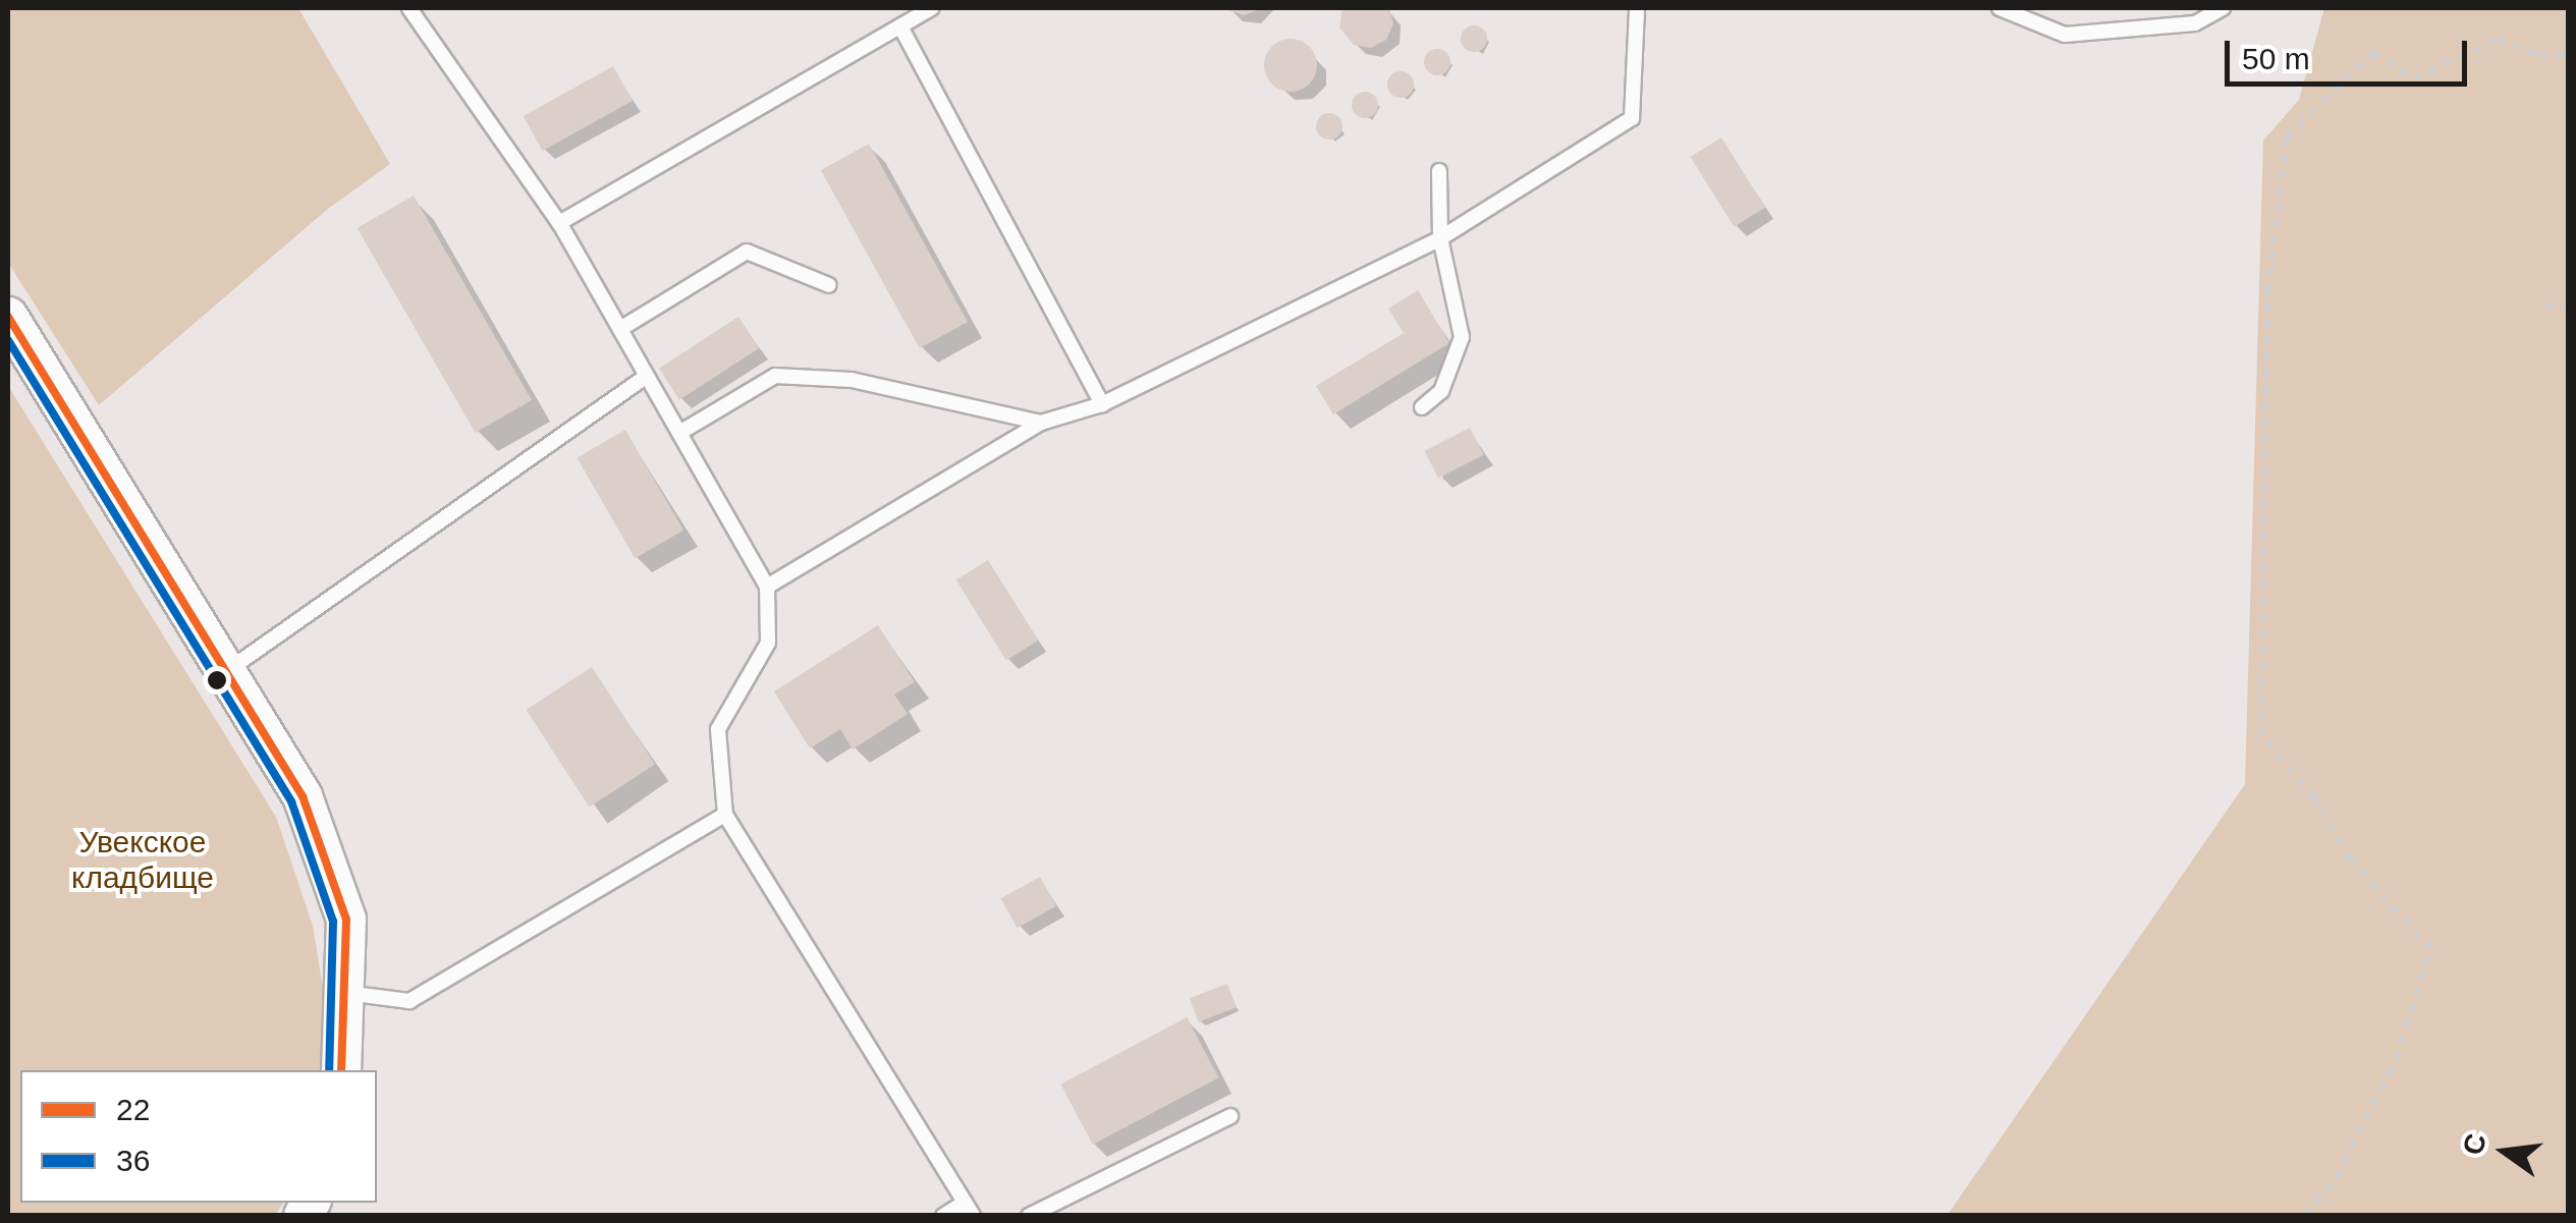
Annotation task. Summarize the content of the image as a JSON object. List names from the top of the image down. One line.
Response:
{"parks":["Увекское кладбище"],"lines":["transit line 22","transit line 36"],"legend":["22","36"],"scale_bar":"50 m","north":"left"}
